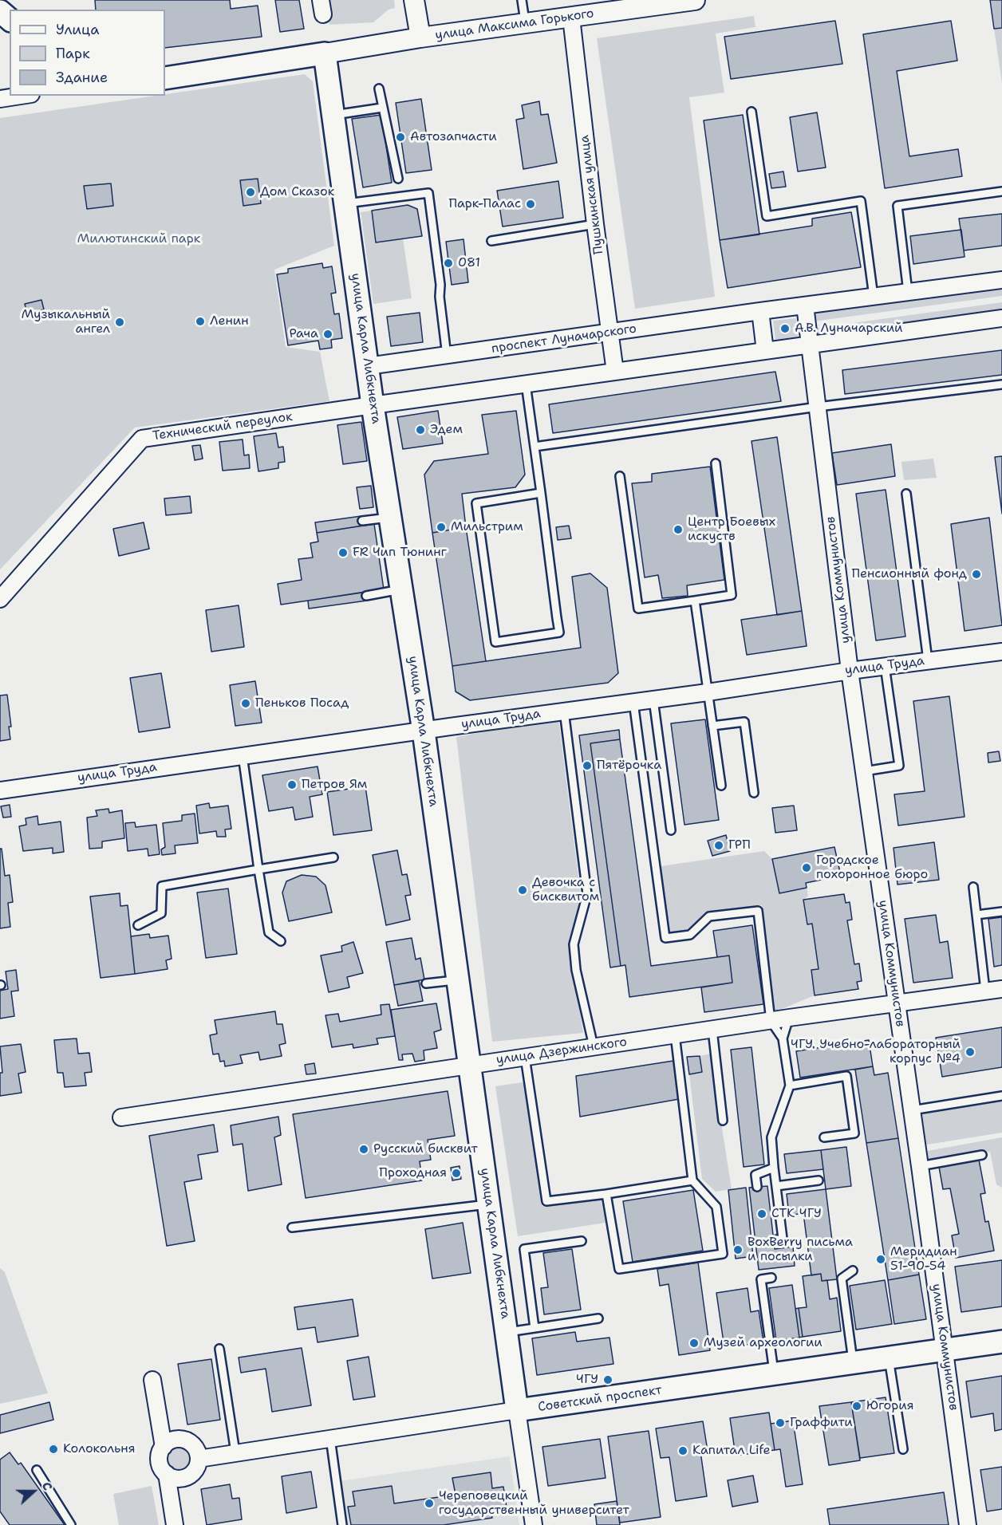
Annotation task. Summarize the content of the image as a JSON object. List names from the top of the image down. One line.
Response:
{"streets":{"main road":["улица Карла Либкнехта","Советский проспект"],"street":["улица Максима Горького","Пушкинская улица","проспект Луначарского","Технический переулок","улица Коммунистов","улица Труда","улица Дзержинского"]},"crossings":[["улица Максима Горького","Пушкинская улица"],["улица Максима Горького","улица Карла Либкнехта"],["Пушкинская улица","проспект Луначарского"],["проспект Луначарского","улица Карла Либкнехта"],["проспект Луначарского","улица Коммунистов"],["улица Карла Либкнехта","Технический переулок"],["улица Карла Либкнехта","улица Труда"],["улица Карла Либкнехта","улица Дзержинского"],["улица Карла Либкнехта","Советский проспект"],["улица Коммунистов","улица Труда"],["улица Коммунистов","улица Дзержинского"],["улица Коммунистов","Советский проспект"]],"parks":["Милютинский парк"],"places":["Автозапчасти","Дом Сказок","Парк-Палас","081","Ленин","Музыкальный ангел","А.В. Луначарский","Рача","Эдем","Мильстрим","Центр Боевых искуств","FR Чип Тюнинг","Пенсионный фонд","Пеньков Посад","Пятёрочка","Петров Ям","ГРП","Городское похоронное бюро","Девочка с бисквитом","ЧГУ. Учебно-лабораторный корпус №4","Русский бисквит","Проходная","СТК ЧГУ","BoxBerry письма и посылки","Меридиан 51-90-54","Музей археологии","ЧГУ","Югория","Граффити","Колокольня","Капитал Life","Череповецкий государственный университет"],"legend":["Улица","Парк","Здание"],"north":"right"}
